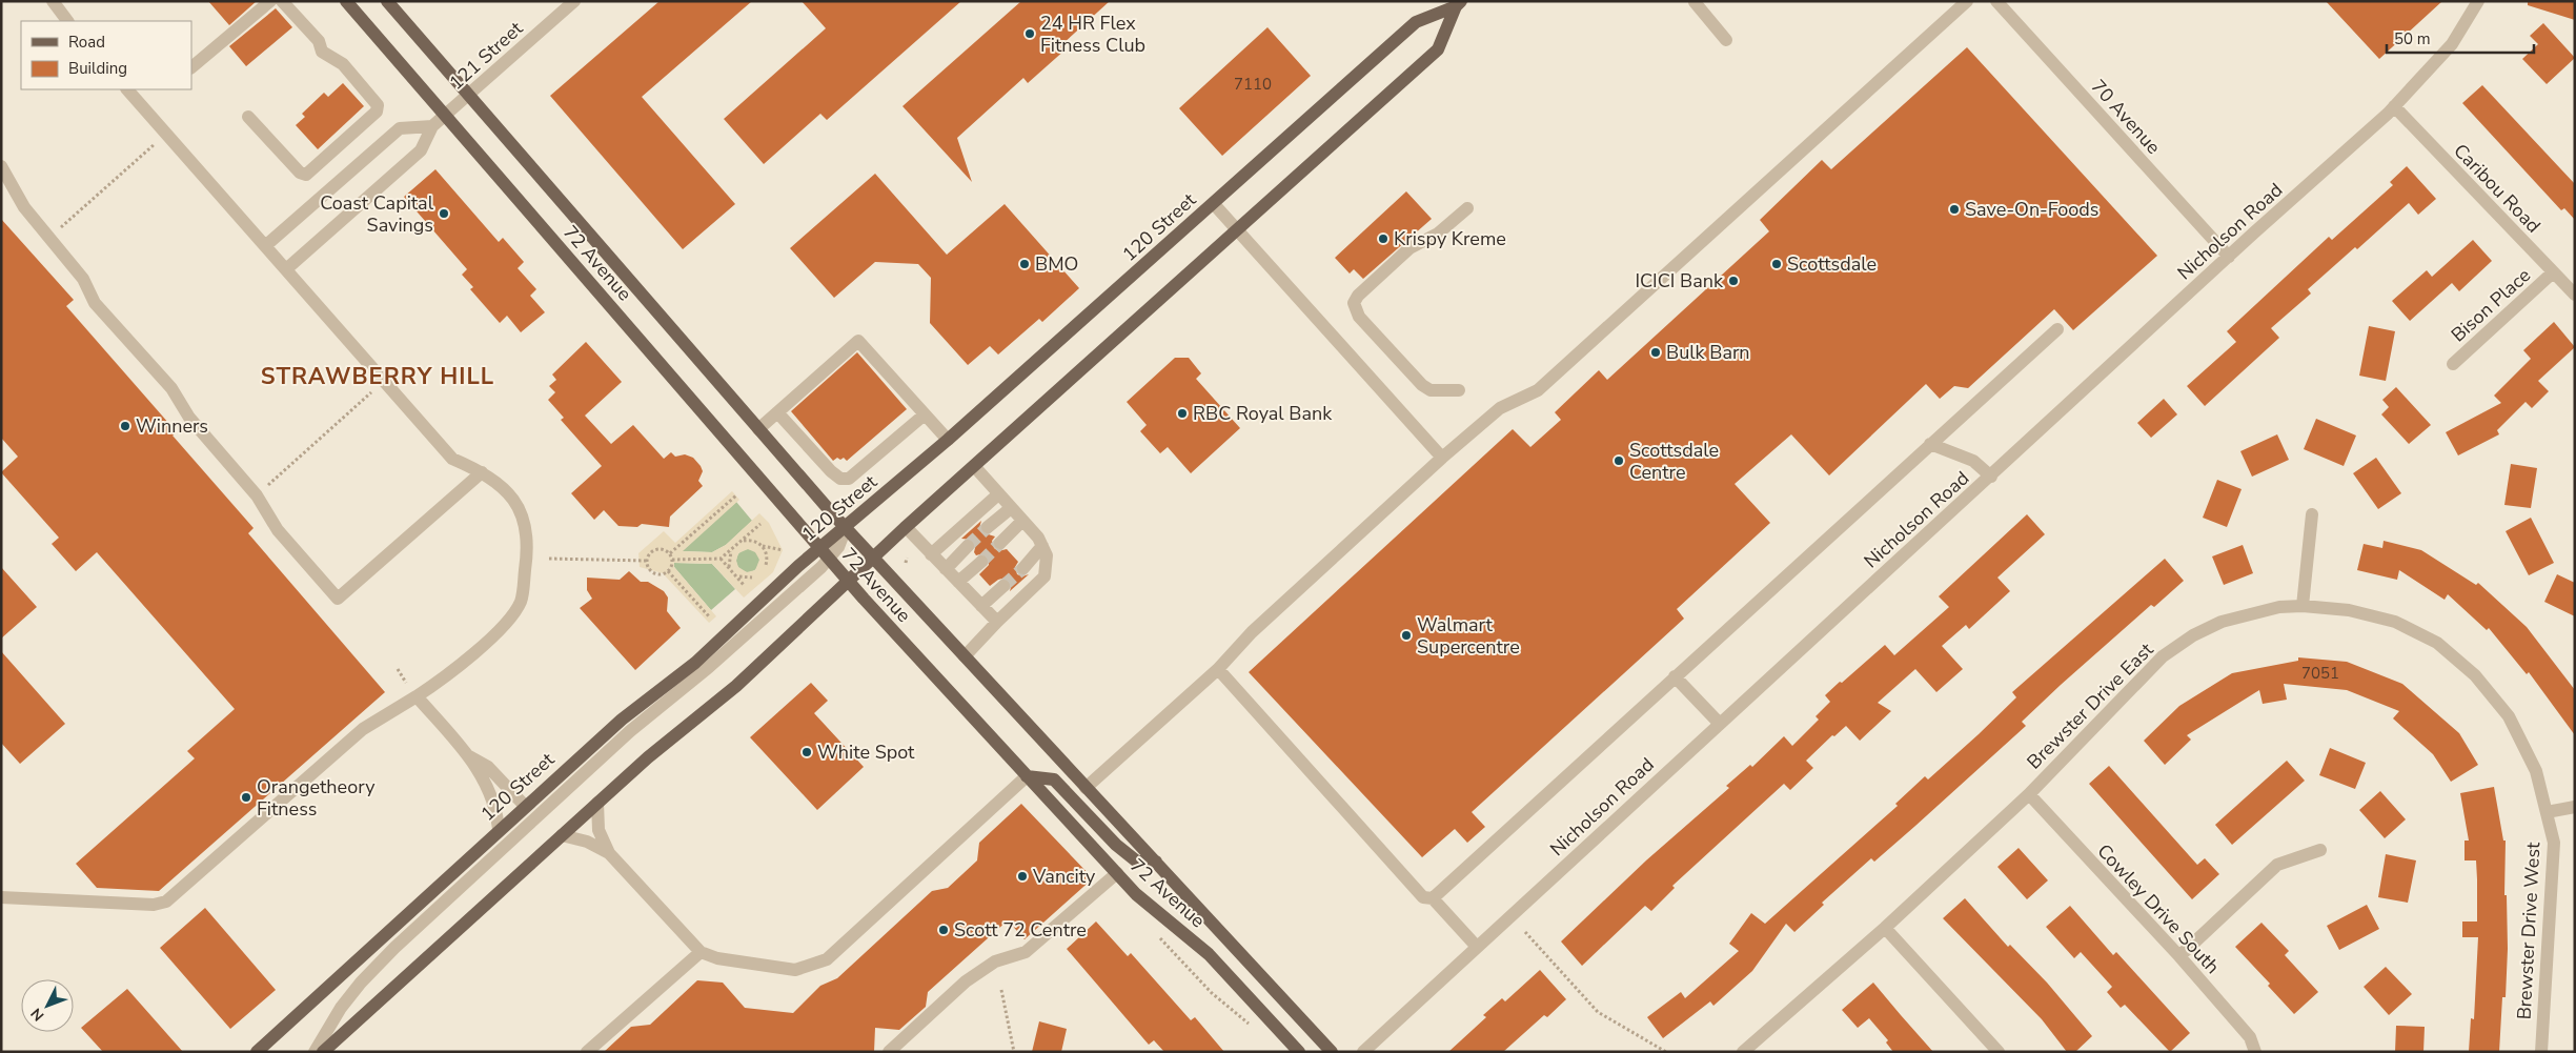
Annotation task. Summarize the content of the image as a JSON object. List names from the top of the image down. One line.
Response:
{"streets":{"main road":["120 Street","72 Avenue"],"street":["121 Street","70 Avenue","Caribou Road","Nicholson Road","Bison Place","Brewster Drive East","Cowley Drive South","Brewster Drive West"]},"crossings":[["121 Street","72 Avenue"],["70 Avenue","Nicholson Road"],["Caribou Road","Nicholson Road"],["Caribou Road","Bison Place"],["120 Street","72 Avenue"],["Brewster Drive East","Cowley Drive South"],["Brewster Drive East","Brewster Drive West"]],"districts":["STRAWBERRY HILL"],"places":["24 HR Flex Fitness Club","Save-On-Foods","Coast Capital Savings","Krispy Kreme","BMO","Scottsdale","ICICI Bank","Bulk Barn","RBC Royal Bank","Winners","Scottsdale Centre","Walmart Supercentre","White Spot","Orangetheory Fitness","Vancity","Scott 72 Centre"],"house_numbers":["7110","7051"],"legend":["Road","Building"],"scale_bar":"50 m","north":"bottom left"}
